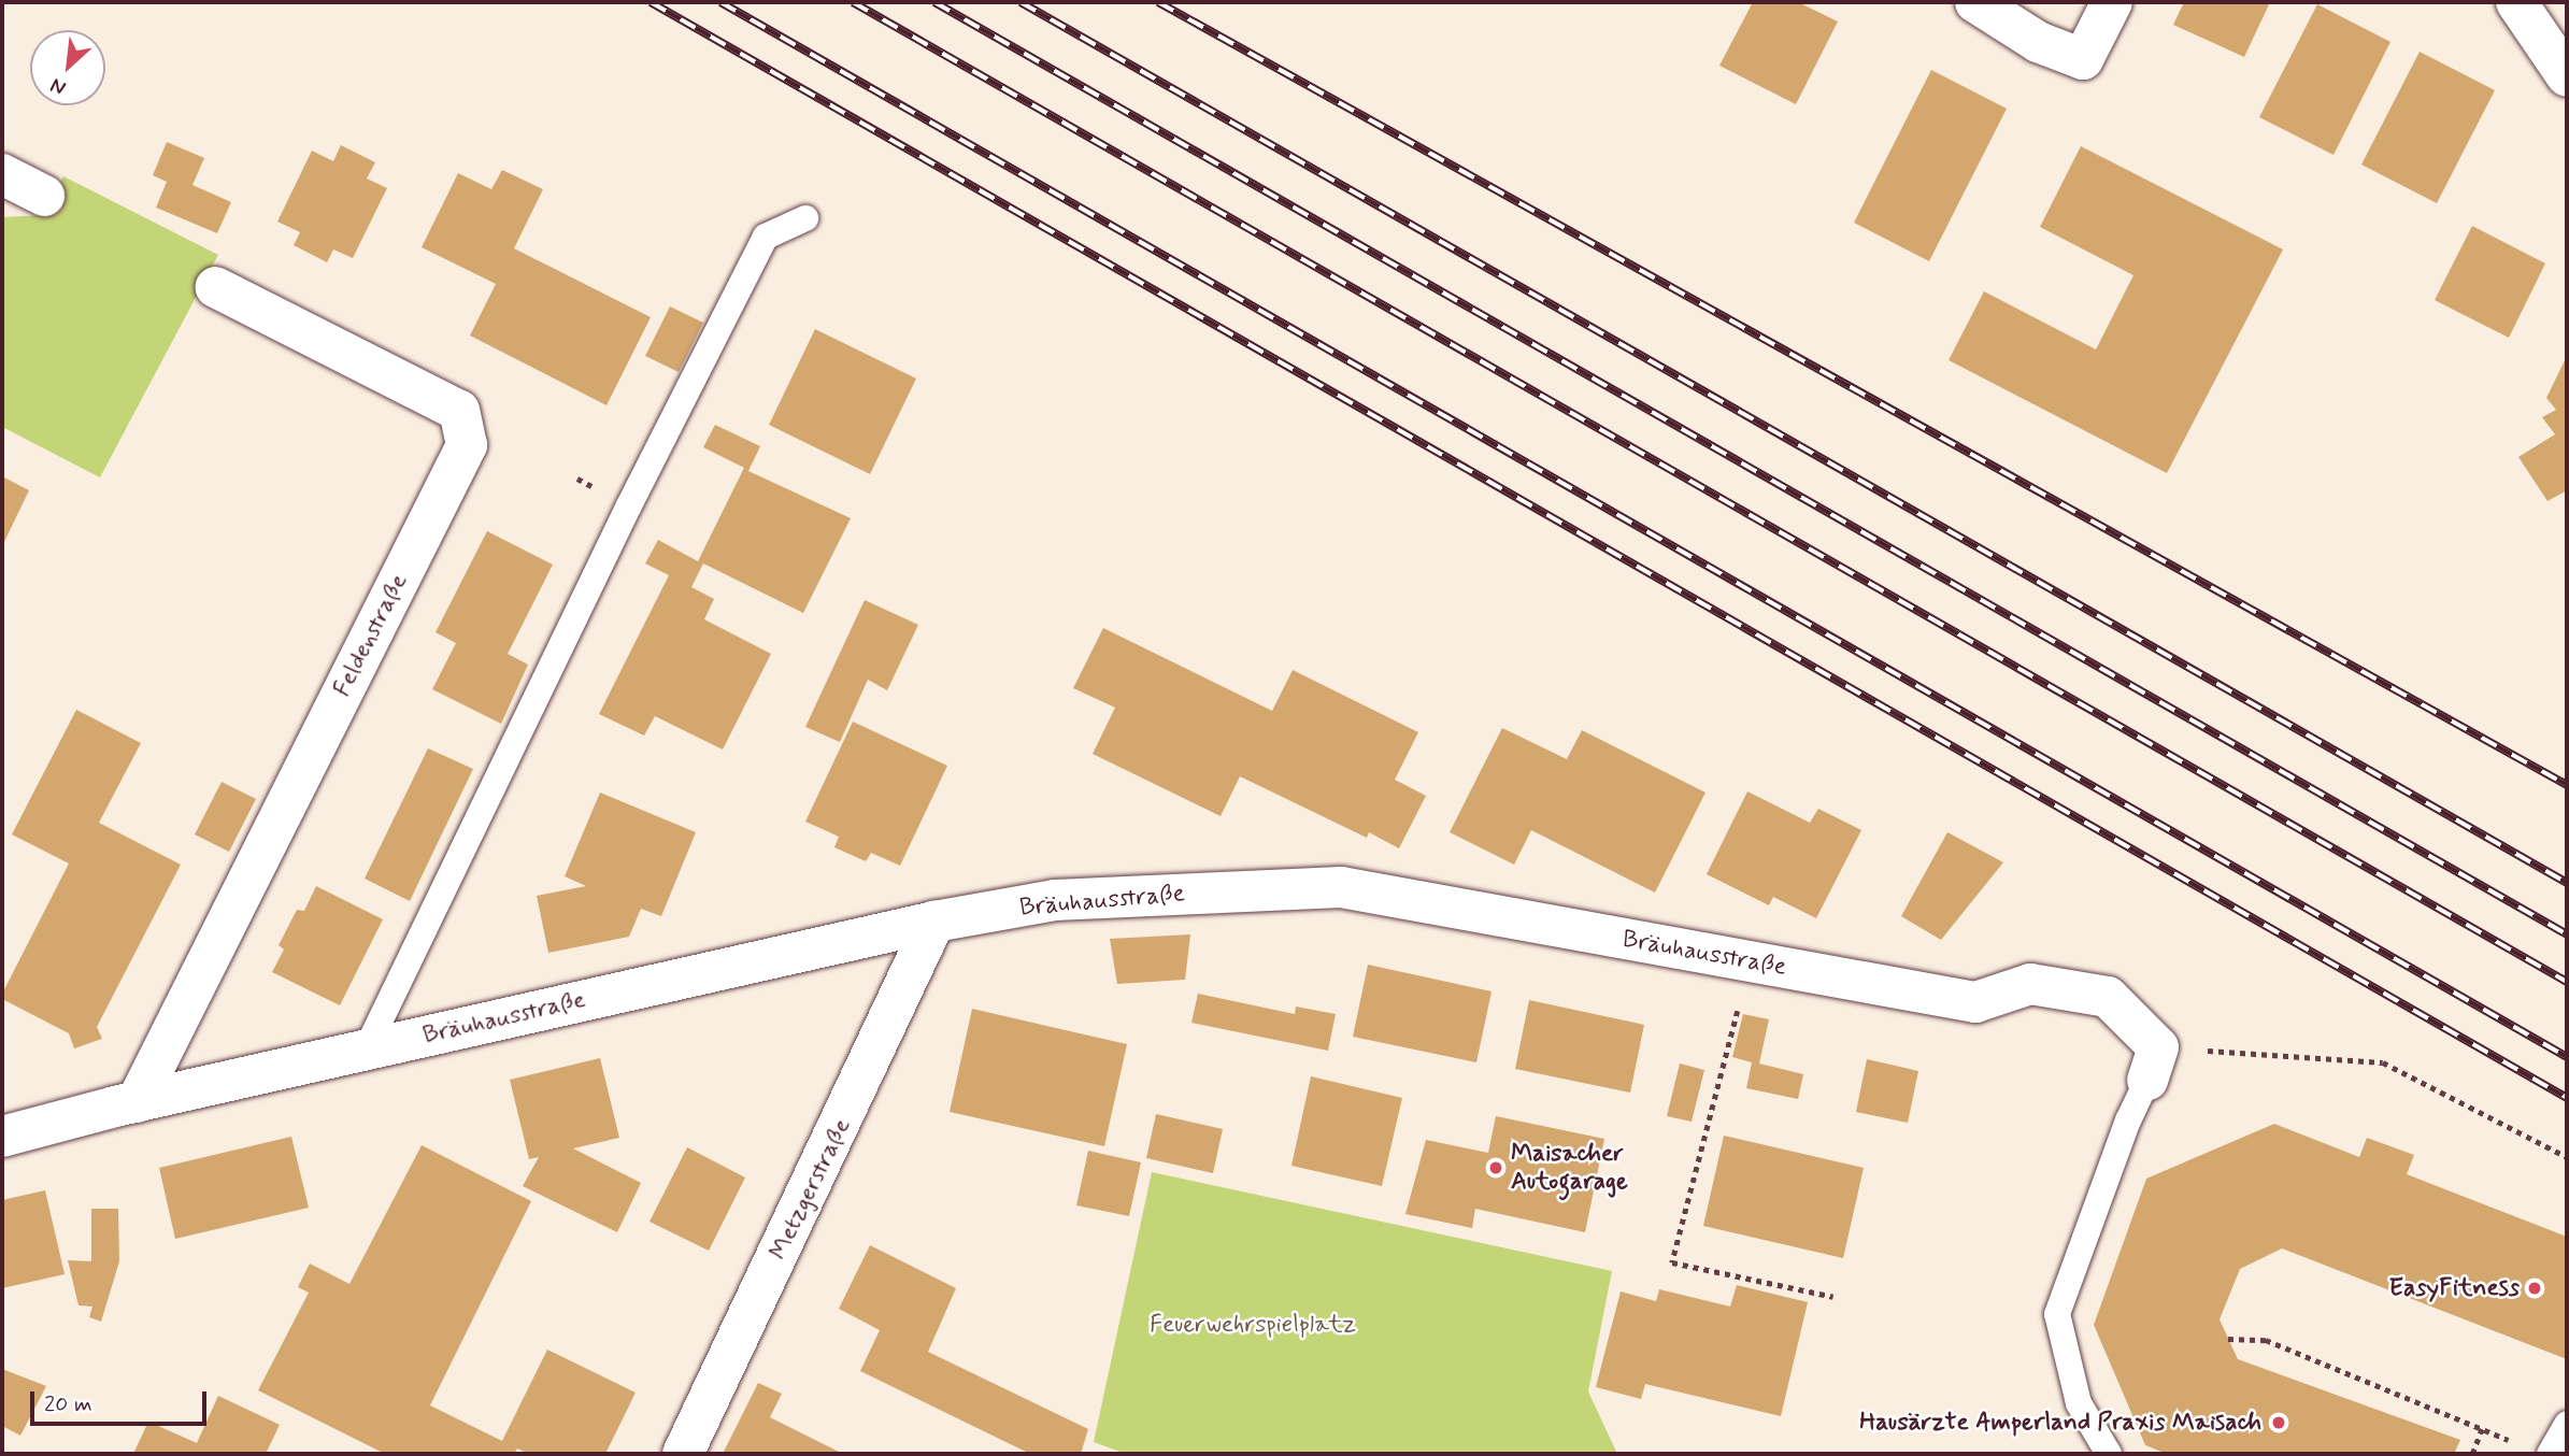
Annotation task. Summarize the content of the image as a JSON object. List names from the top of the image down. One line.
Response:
{"streets":{"street":["Feldenstraße","Bräuhausstraße","Metzgerstraße"]},"crossings":[["Feldenstraße","Bräuhausstraße"],["Bräuhausstraße","Metzgerstraße"]],"parks":["Feuerwehrspielplatz"],"places":["Maisacher Autogarage","EasyFitness","Hausärzte Amperland Praxis Maisach"],"scale_bar":"20 m","north":"bottom left"}
